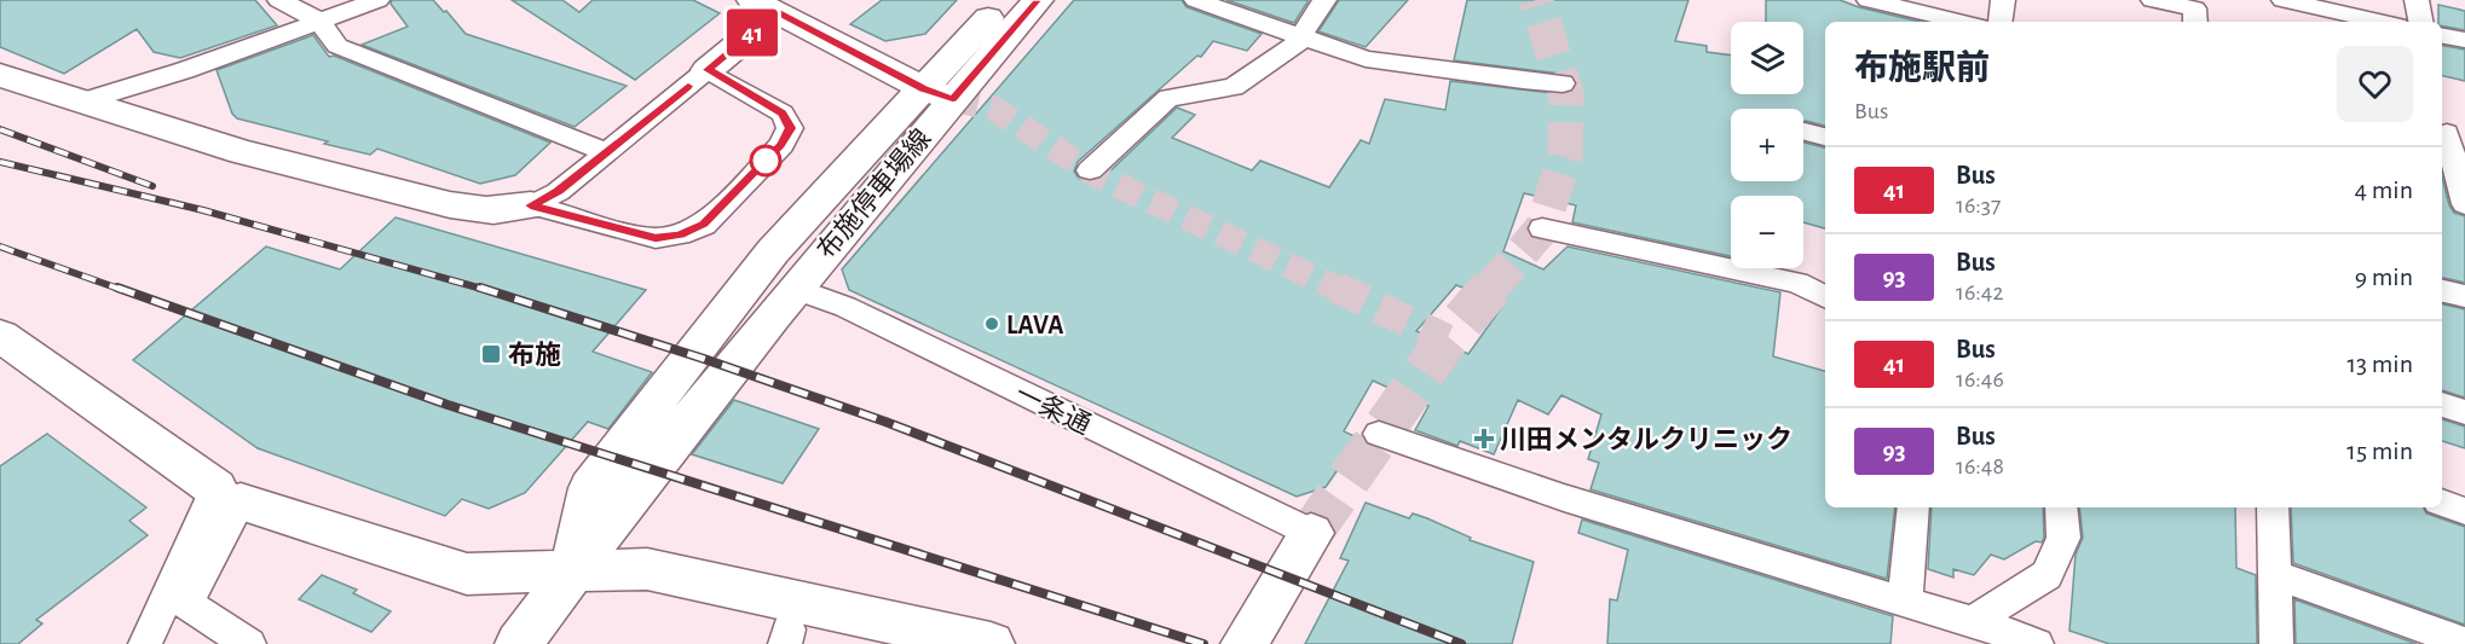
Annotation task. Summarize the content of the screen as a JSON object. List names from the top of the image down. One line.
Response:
{"streets":{"street":["布施停車場線","一条通"]},"crossings":[["布施停車場線","一条通"]],"places":{"other":["LAVA"],"transit":["布施"],"health":["川田メンタルクリニック"]},"lines":["bus line 41"],"page":{"on_map":"41","map_buttons":["+","−"],"heading":["布施駅前","Bus"],"list":[{"mark":"41","name":"Bus","note":"16:37","value":"4 min"},{"mark":"93","name":"Bus","note":"16:42","value":"9 min"},{"mark":"41","name":"Bus","note":"16:46","value":"13 min"},{"mark":"93","name":"Bus","note":"16:48","value":"15 min"}]}}
